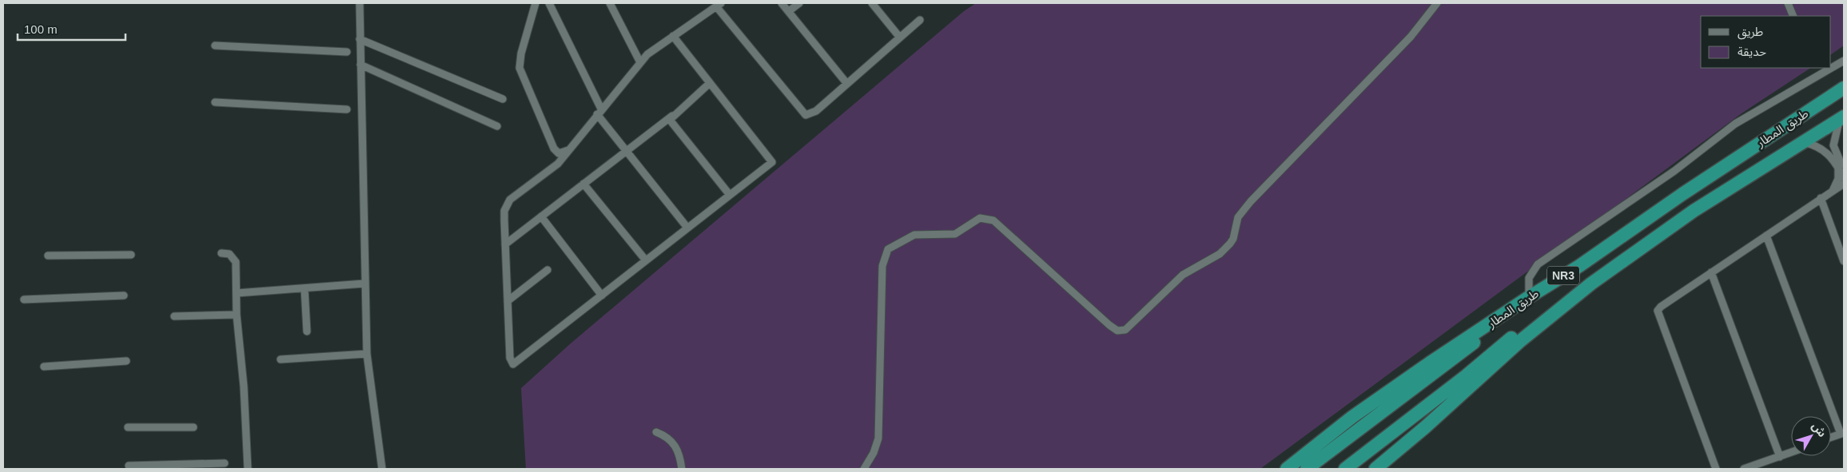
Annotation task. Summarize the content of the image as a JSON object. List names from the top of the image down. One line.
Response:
{"streets":{"highway":["طريق المطار","NR3"]},"legend":["طريق","حديقة"],"scale_bar":"100 m","north":"top right"}
